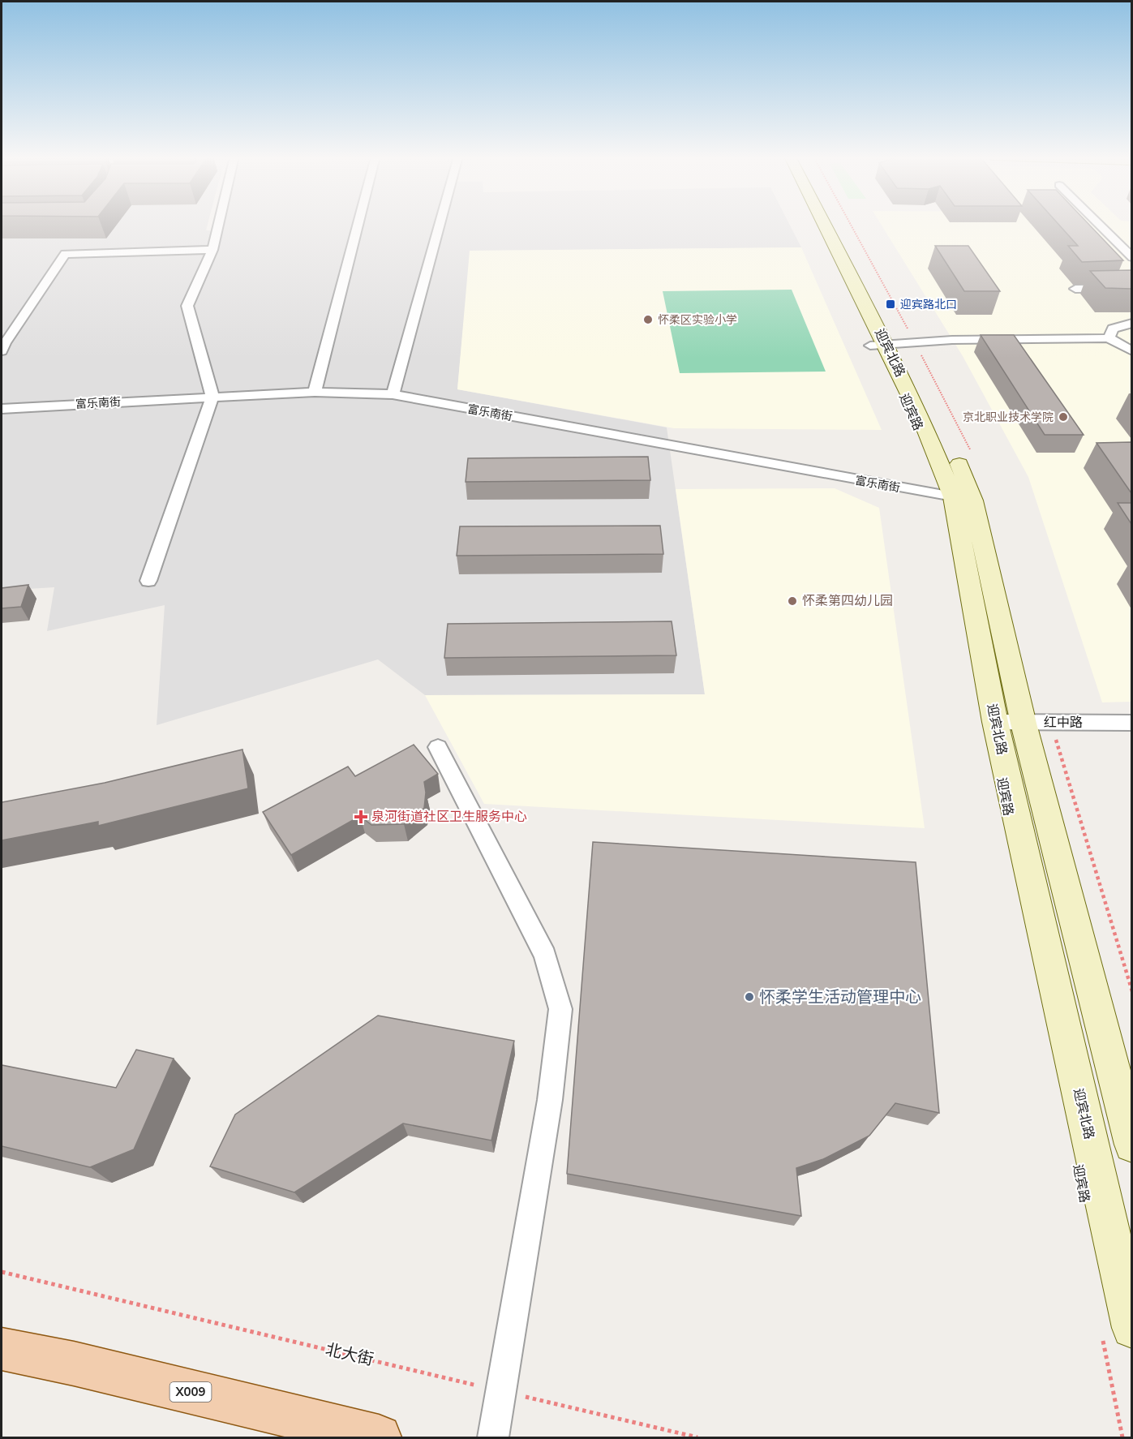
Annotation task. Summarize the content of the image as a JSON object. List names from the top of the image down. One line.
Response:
{"streets":{"main road":["迎宾北路","X009"],"street":["富乐南街","红中路"],"path":["北大街"]},"crossings":[["迎宾北路","富乐南街"],["迎宾北路","红中路"]],"places":{"transit":["迎宾路北口"],"other":["怀柔区实验小学","京北职业技术学院","怀柔第四幼儿园","怀柔学生活动管理中心"],"health":["泉河街道社区卫生服务中心"]}}
